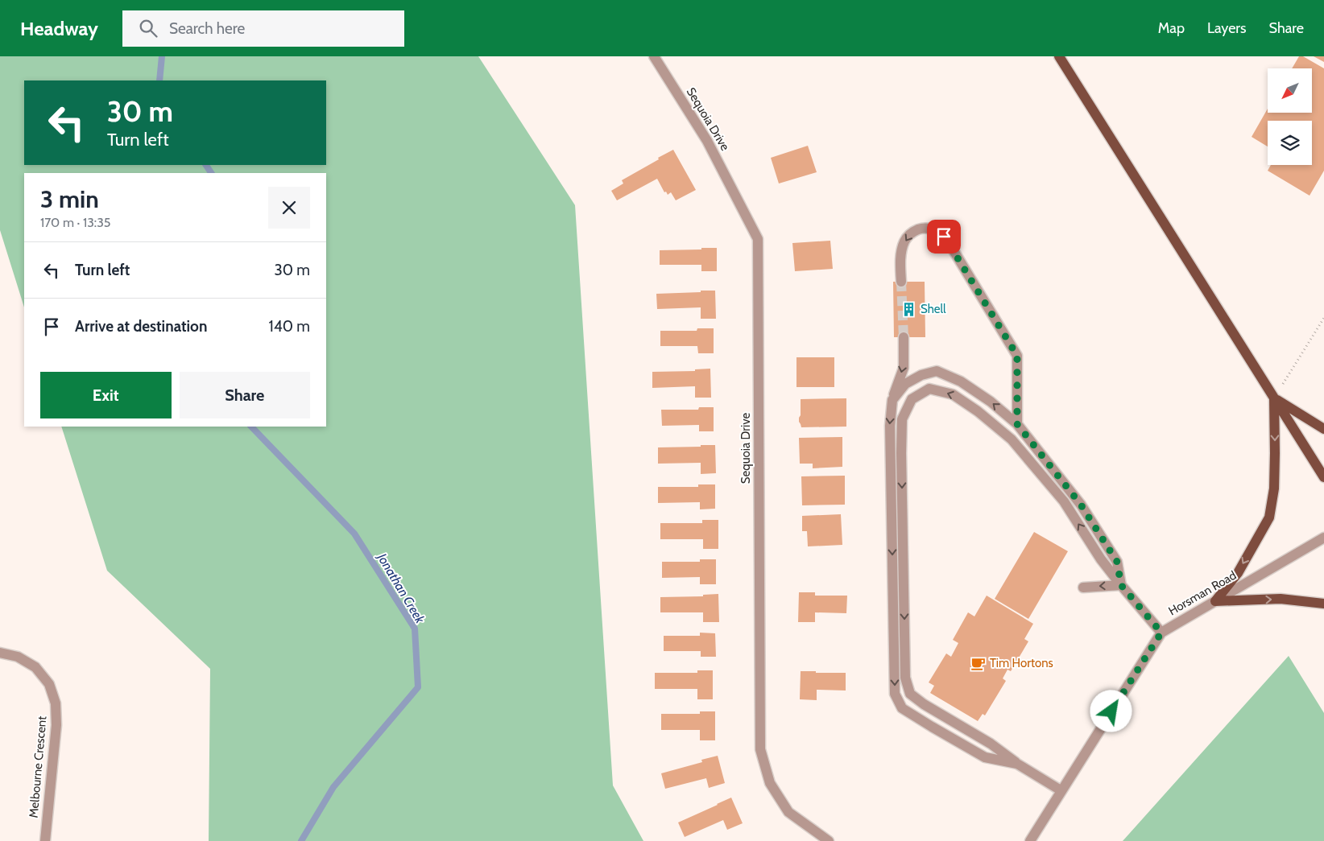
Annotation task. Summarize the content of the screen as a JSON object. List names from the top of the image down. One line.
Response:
{"streets":{"street":["Sequoia Drive","Horsman Road","Melbourne Crescent"]},"water":["Jonathan Creek"],"places":{"building":["Shell"],"cafe":["Tim Hortons"]},"north":"bottom left","page":{"header":"Headway","search":"Search here","nav":["Map","Layers","Share"],"turn":["30 m","Turn left"],"heading":["3 min","170 m · 13:35"],"list":[{"name":"Turn left","value":"30 m"},{"name":"Arrive at destination","value":"140 m"}],"buttons":["Exit","Share"]}}
